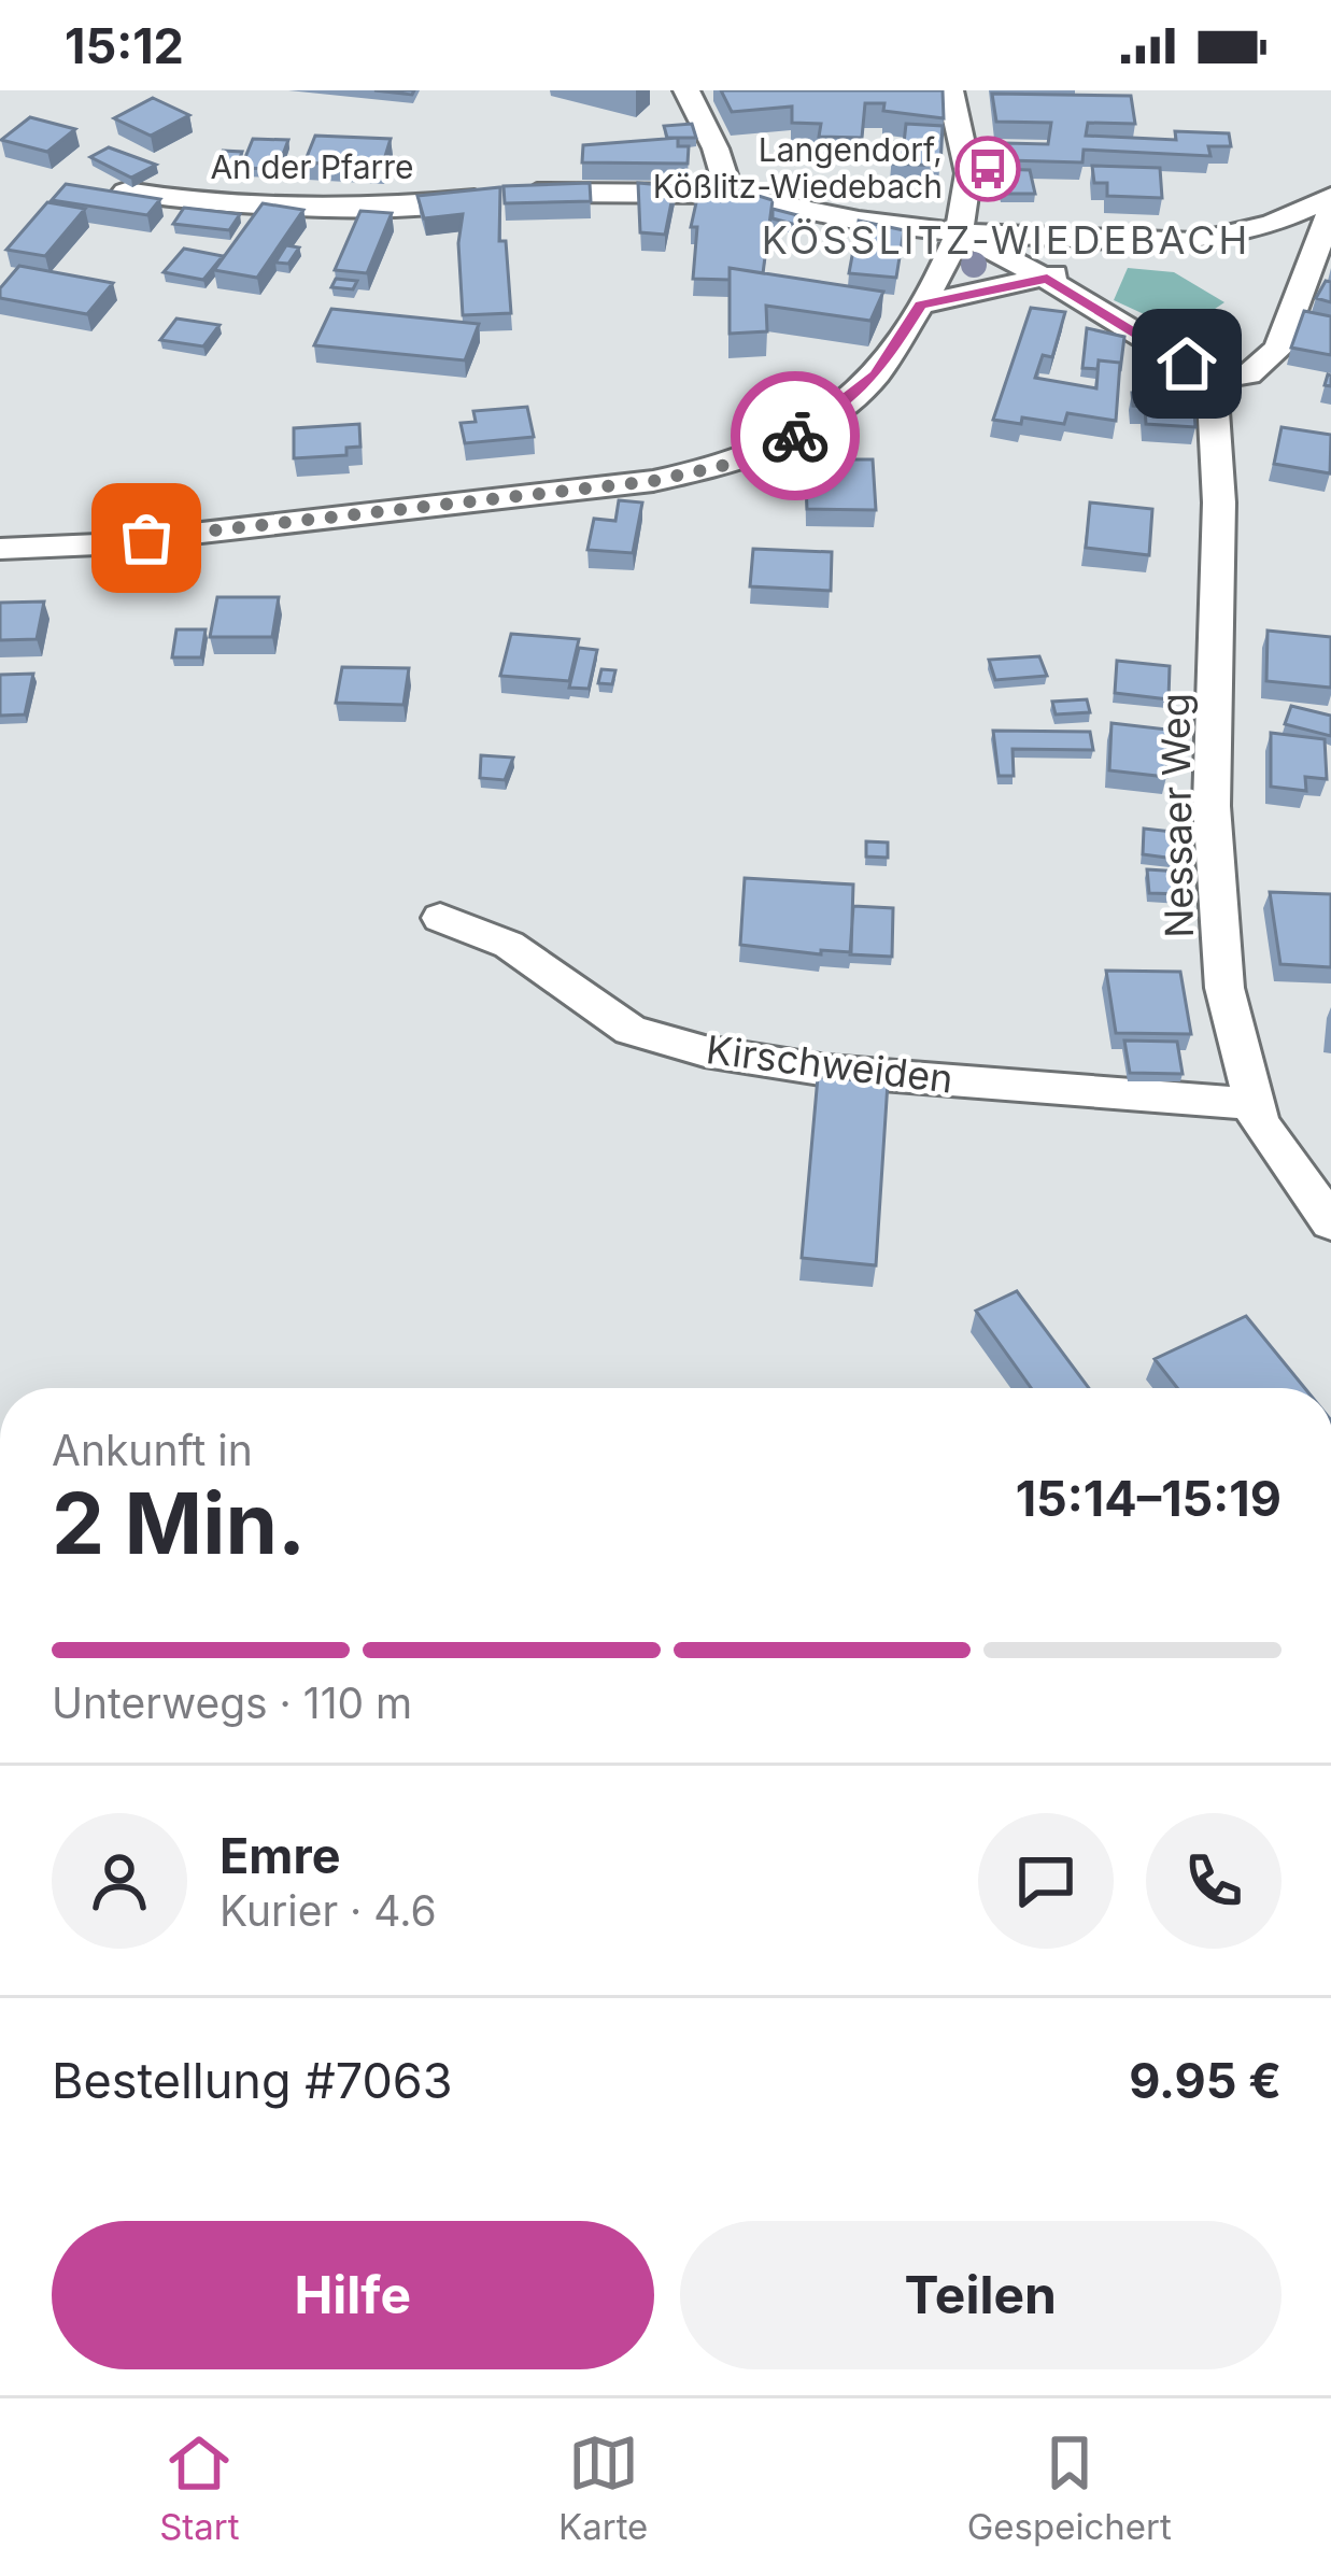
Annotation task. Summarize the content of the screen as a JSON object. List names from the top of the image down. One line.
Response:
{"streets":{"street":["An der Pfarre","Nessaer Weg","Kirschweiden"]},"crossings":[["Nessaer Weg","Kirschweiden"]],"districts":["KÖSSLITZ-WIEDEBACH"],"places":{"bus stop":["Langendorf, Kößlitz-Wiedebach"]},"page":{"status":"15:12","heading":["2 Min.","Ankunft in","15:14–15:19"],"panel":["Emre","Kurier · 4.6","Bestellung #7063","9.95 €"],"bar":"Unterwegs · 110 m","buttons":["Hilfe","Teilen"],"tabs":["Start","Karte","Gespeichert"]}}
